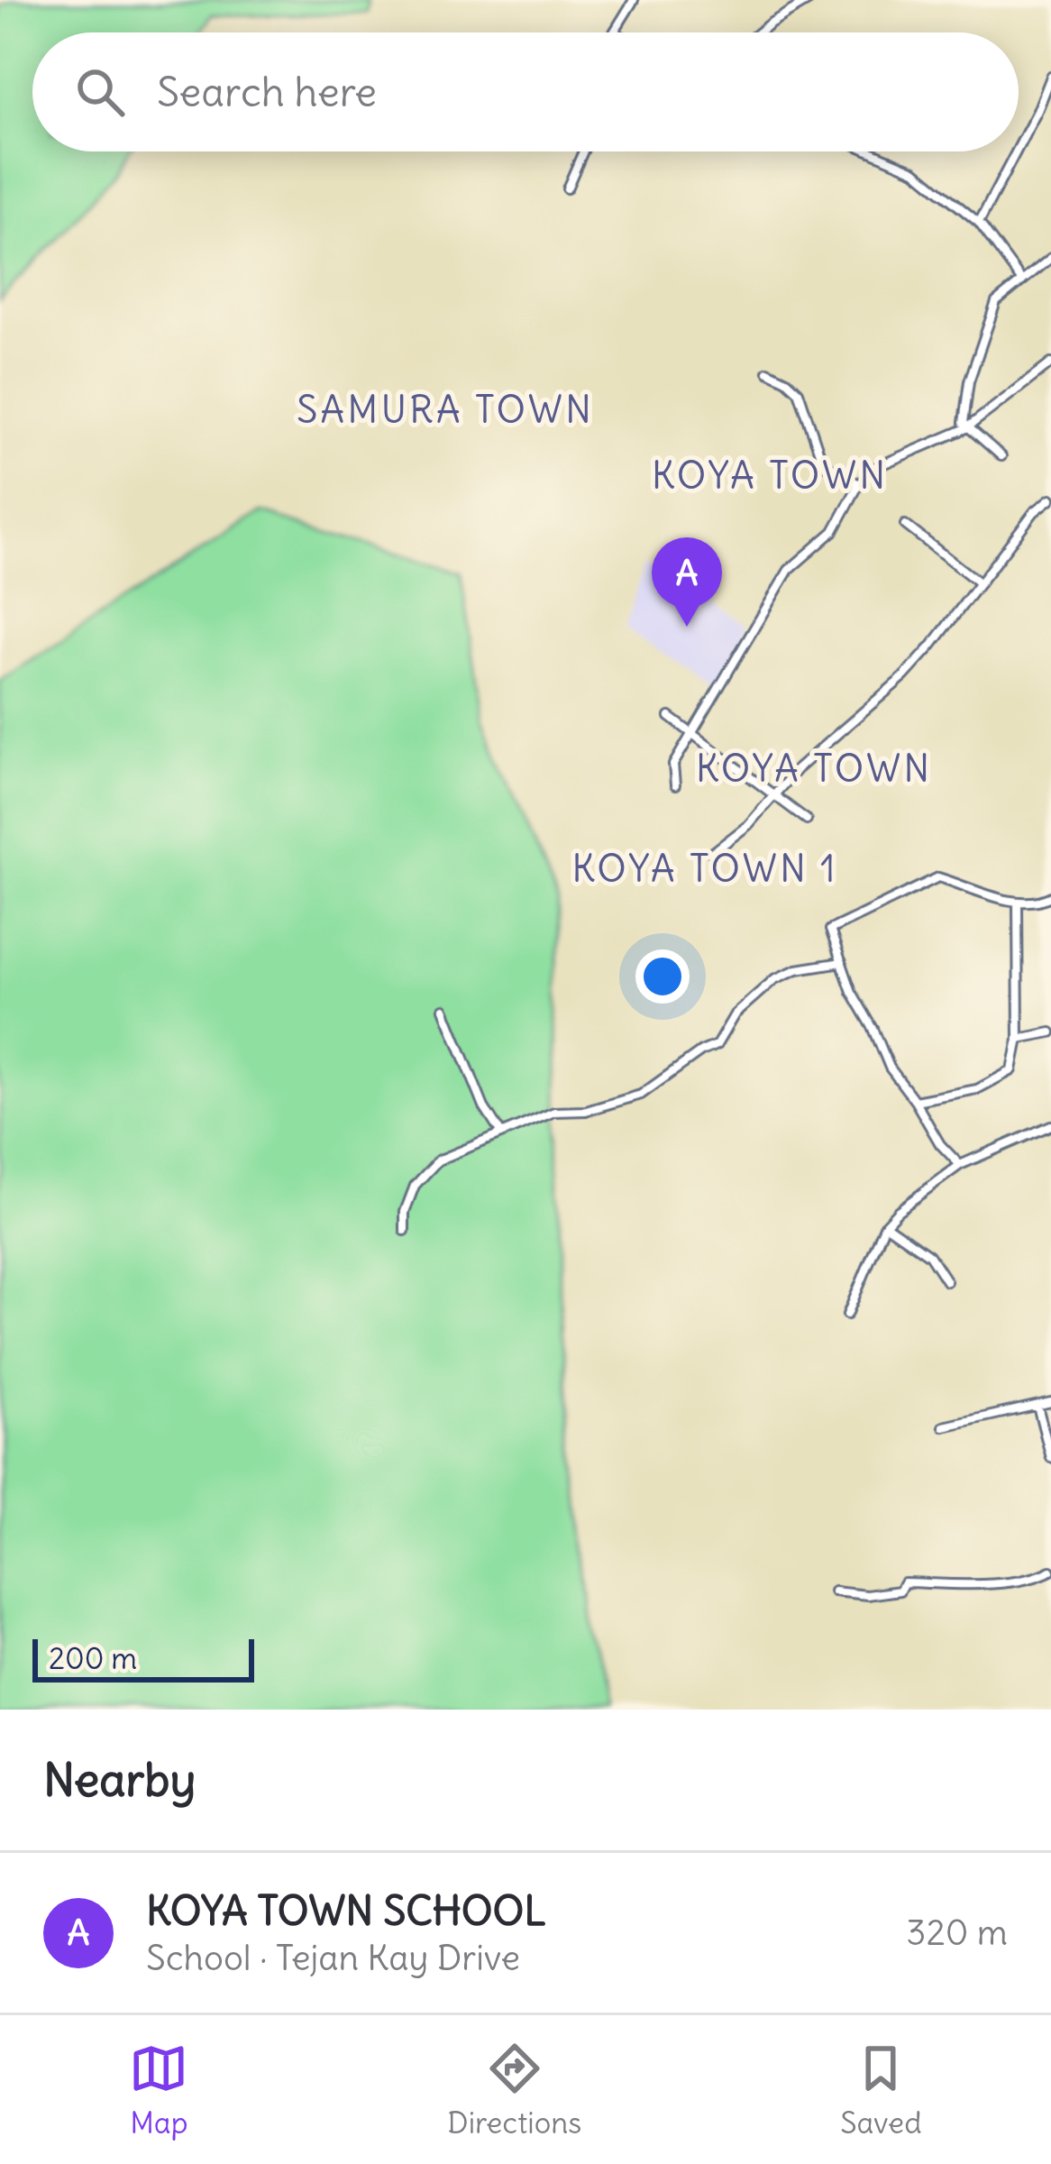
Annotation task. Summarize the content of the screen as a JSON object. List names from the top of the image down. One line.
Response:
{"districts":["SAMURA TOWN","KOYA TOWN","KOYA TOWN","KOYA TOWN 1"],"scale_bar":"200 m","page":{"search":"Search here","pins":"A","scale":"200 m","heading":"Nearby","list":[{"mark":"A","name":"KOYA TOWN SCHOOL","note":"School · Tejan Kay Drive","value":"320 m"}],"nav":["Map","Directions","Saved"]}}
